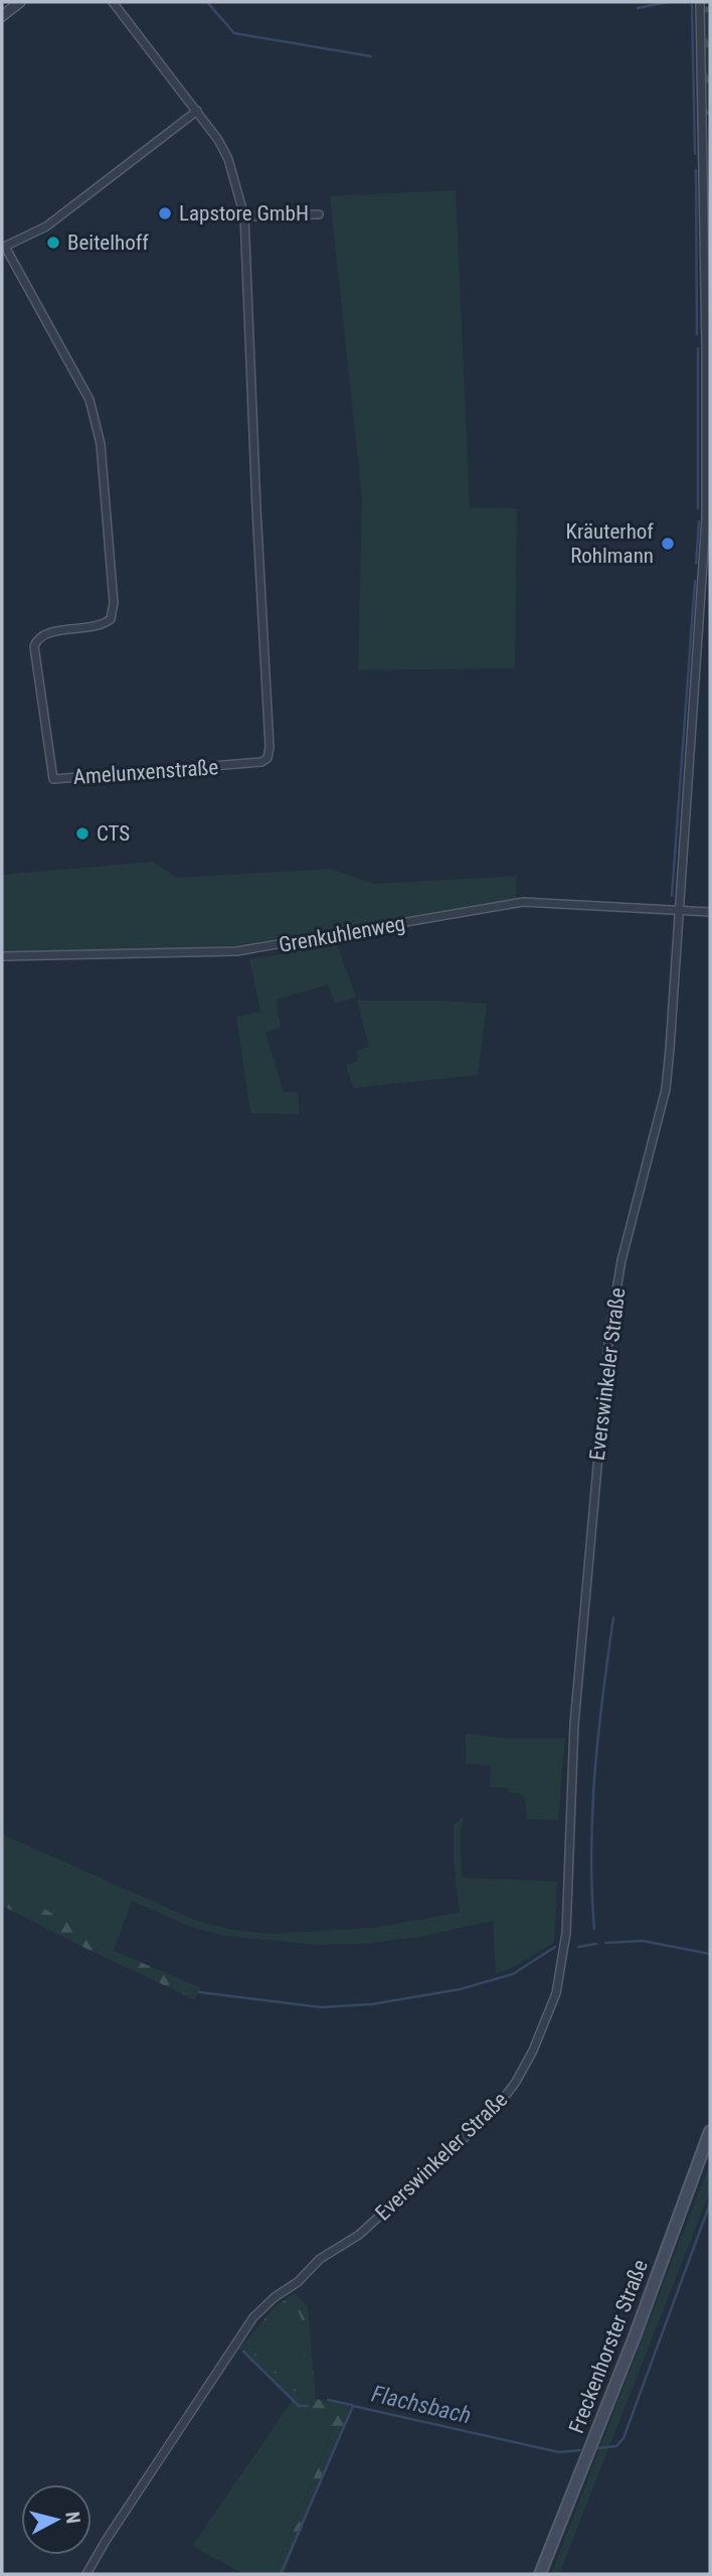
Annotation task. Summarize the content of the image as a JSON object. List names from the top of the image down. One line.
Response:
{"streets":{"main road":["Freckenhorster Straße"],"street":["Amelunxenstraße","Grenkuhlenweg","Everswinkeler Straße"]},"crossings":[["Grenkuhlenweg","Everswinkeler Straße"]],"water":["Flachsbach"],"places":["Lapstore GmbH","Beitelhoff","Kräuterhof Rohlmann","CTS"],"north":"right"}
